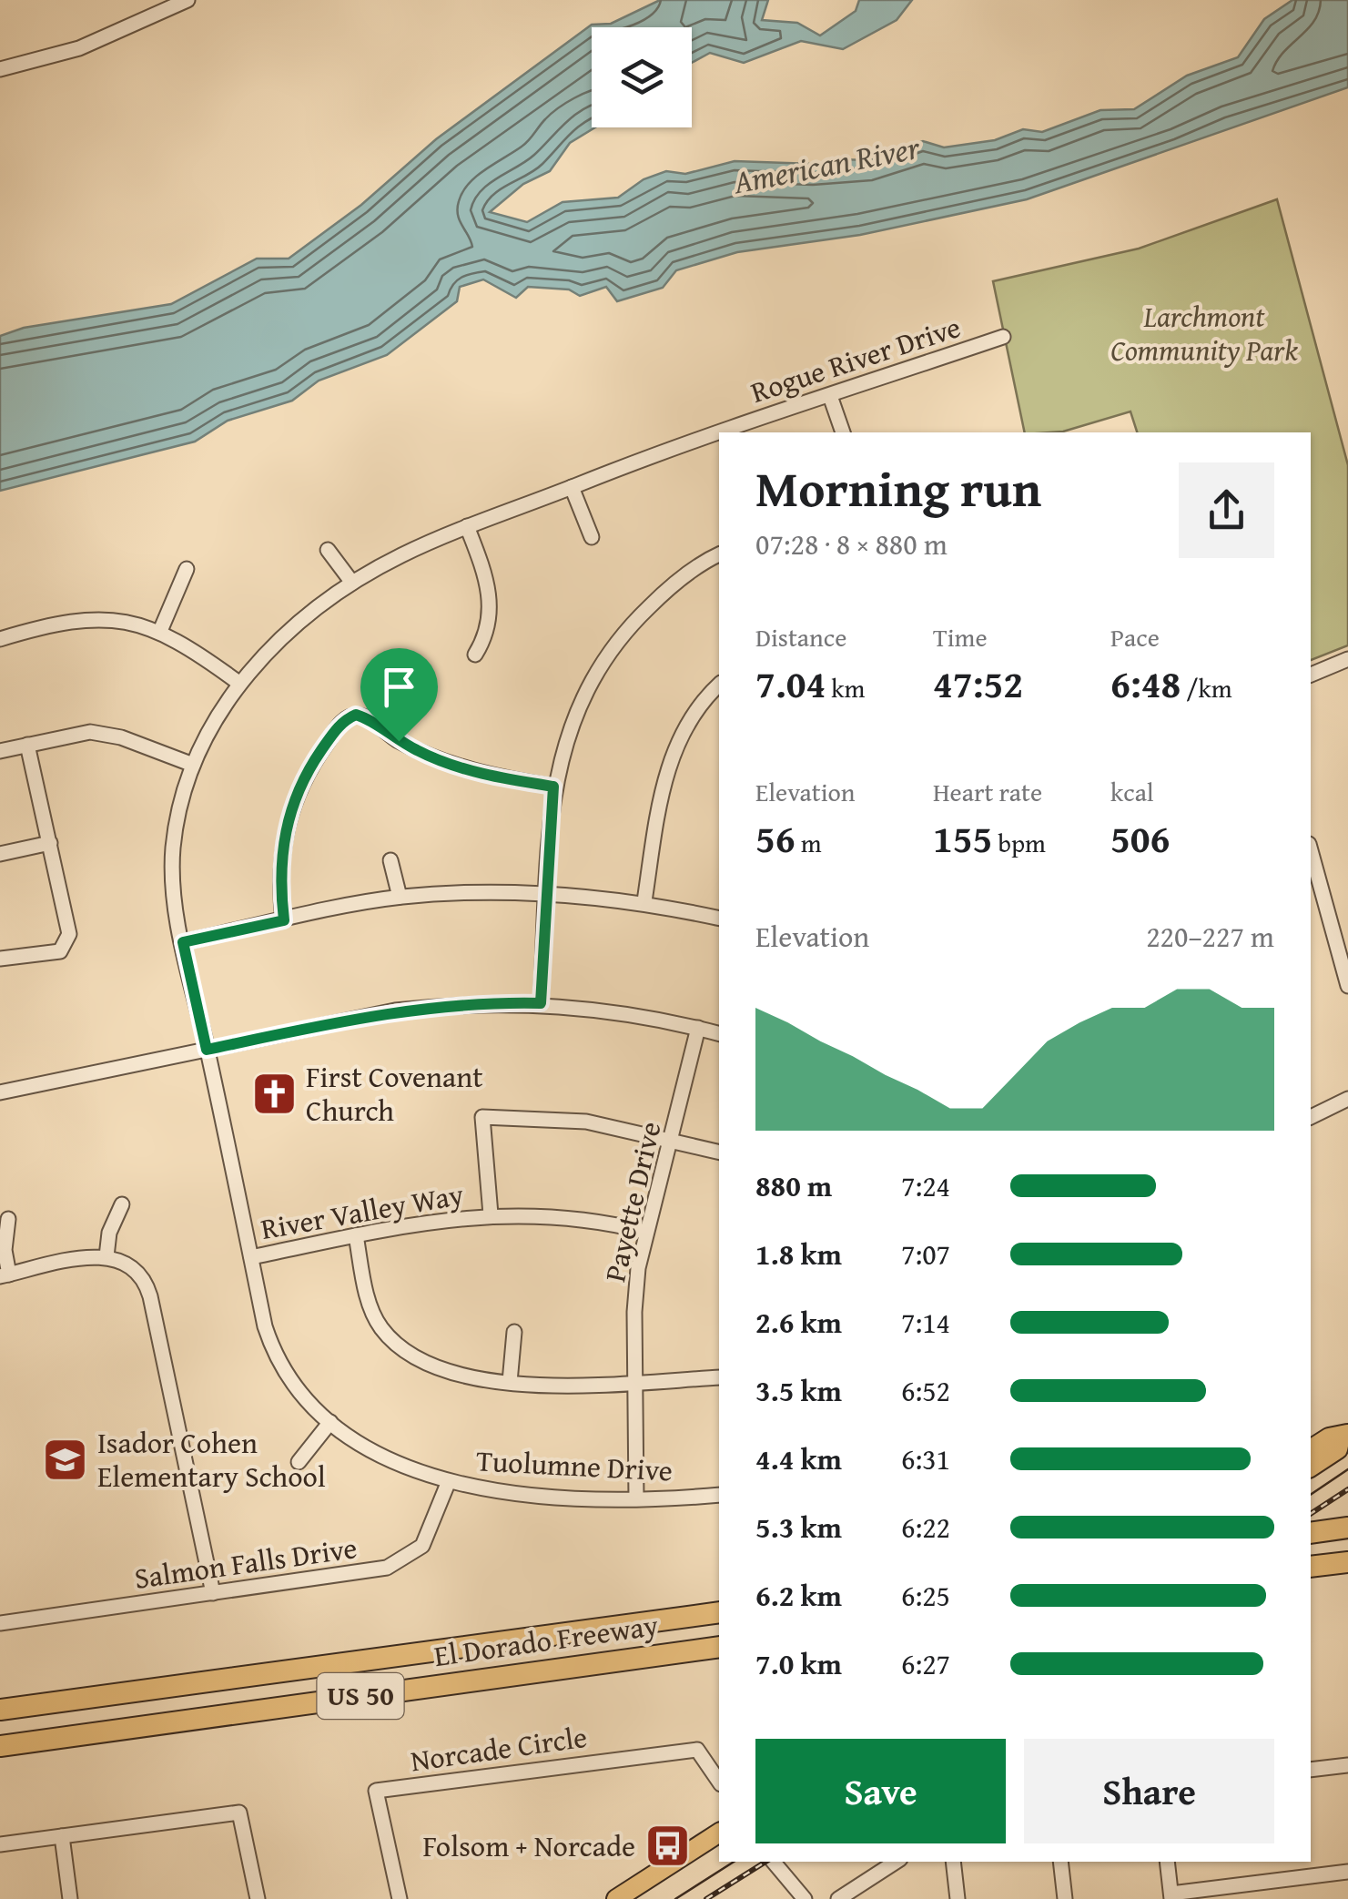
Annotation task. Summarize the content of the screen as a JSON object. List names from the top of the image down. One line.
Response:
{"streets":{"highway":["El Dorado Freeway","US 50"],"street":["Rogue River Drive","Payette Drive","River Valley Way","Tuolumne Drive","Salmon Falls Drive","Norcade Circle"]},"crossings":[["Rogue River Drive","Tuolumne Drive"],["Payette Drive","River Valley Way"],["Payette Drive","Tuolumne Drive"],["River Valley Way","Tuolumne Drive"],["Tuolumne Drive","Salmon Falls Drive"]],"water":["American River"],"parks":["Larchmont Community Park"],"places":{"church":["First Covenant Church"],"school or university":["Isador Cohen Elementary School"],"bus stop":["Folsom + Norcade"]},"page":{"heading":["Morning run","07:28 · 8 × 880 m"],"stats":[["Distance","7.04 km"],["Time","47:52"],["Pace","6:48 /km"],["Elevation","56 m"],["Heart rate","155 bpm"],["kcal","506"]],"chart":["Elevation","220–227 m"],"list":[{"name":"880 m","note":"7:24"},{"name":"1.8 km","note":"7:07"},{"name":"2.6 km","note":"7:14"},{"name":"3.5 km","note":"6:52"},{"name":"4.4 km","note":"6:31"},{"name":"5.3 km","note":"6:22"},{"name":"6.2 km","note":"6:25"},{"name":"7.0 km","note":"6:27"}],"buttons":["Save","Share"]}}
